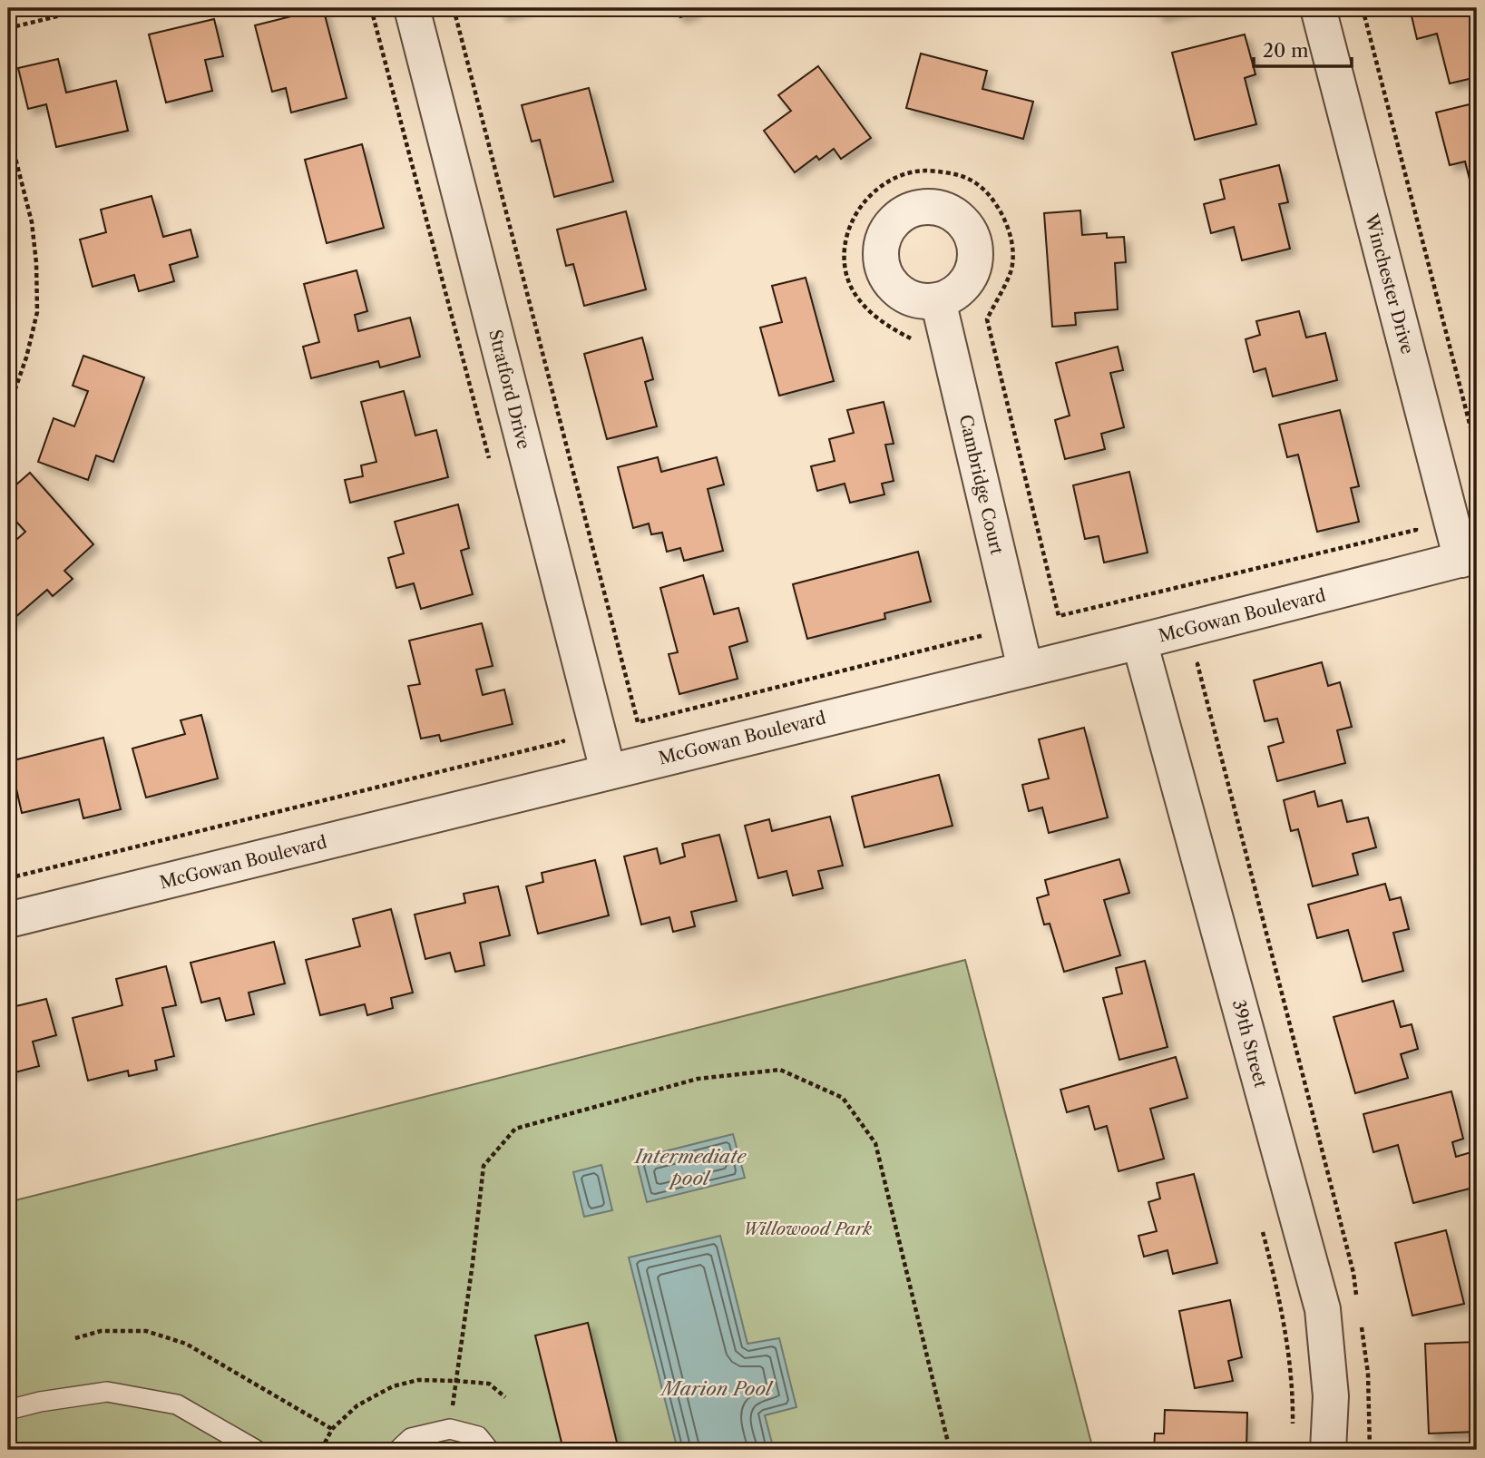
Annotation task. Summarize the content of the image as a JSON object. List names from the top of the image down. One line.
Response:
{"streets":{"street":["Winchester Drive","Stratford Drive","Cambridge Court","McGowan Boulevard","39th Street"]},"crossings":[["Winchester Drive","McGowan Boulevard"],["Stratford Drive","McGowan Boulevard"],["Cambridge Court","McGowan Boulevard"],["McGowan Boulevard","39th Street"]],"water":["Intermediate pool","Marion Pool"],"parks":["Willowood Park"],"scale_bar":"20 m"}
